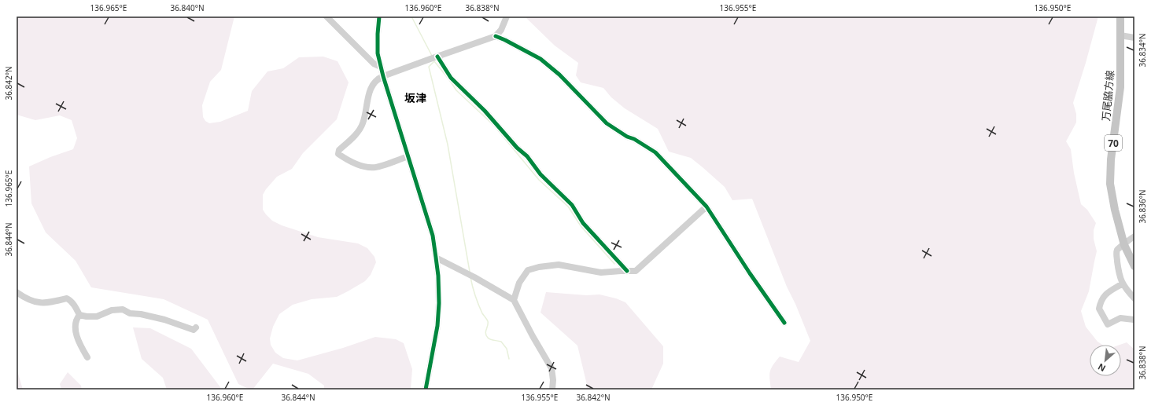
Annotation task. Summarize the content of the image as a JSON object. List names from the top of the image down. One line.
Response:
{"streets":{"main road":["万尾脇方線","70"]},"districts":["坂津"],"north":"bottom left","coordinates":["136.965°E","36.840°N","136.960°E","36.838°N","136.955°E","136.950°E","36.834°N","36.842°N","36.836°N","36.844°N"]}
